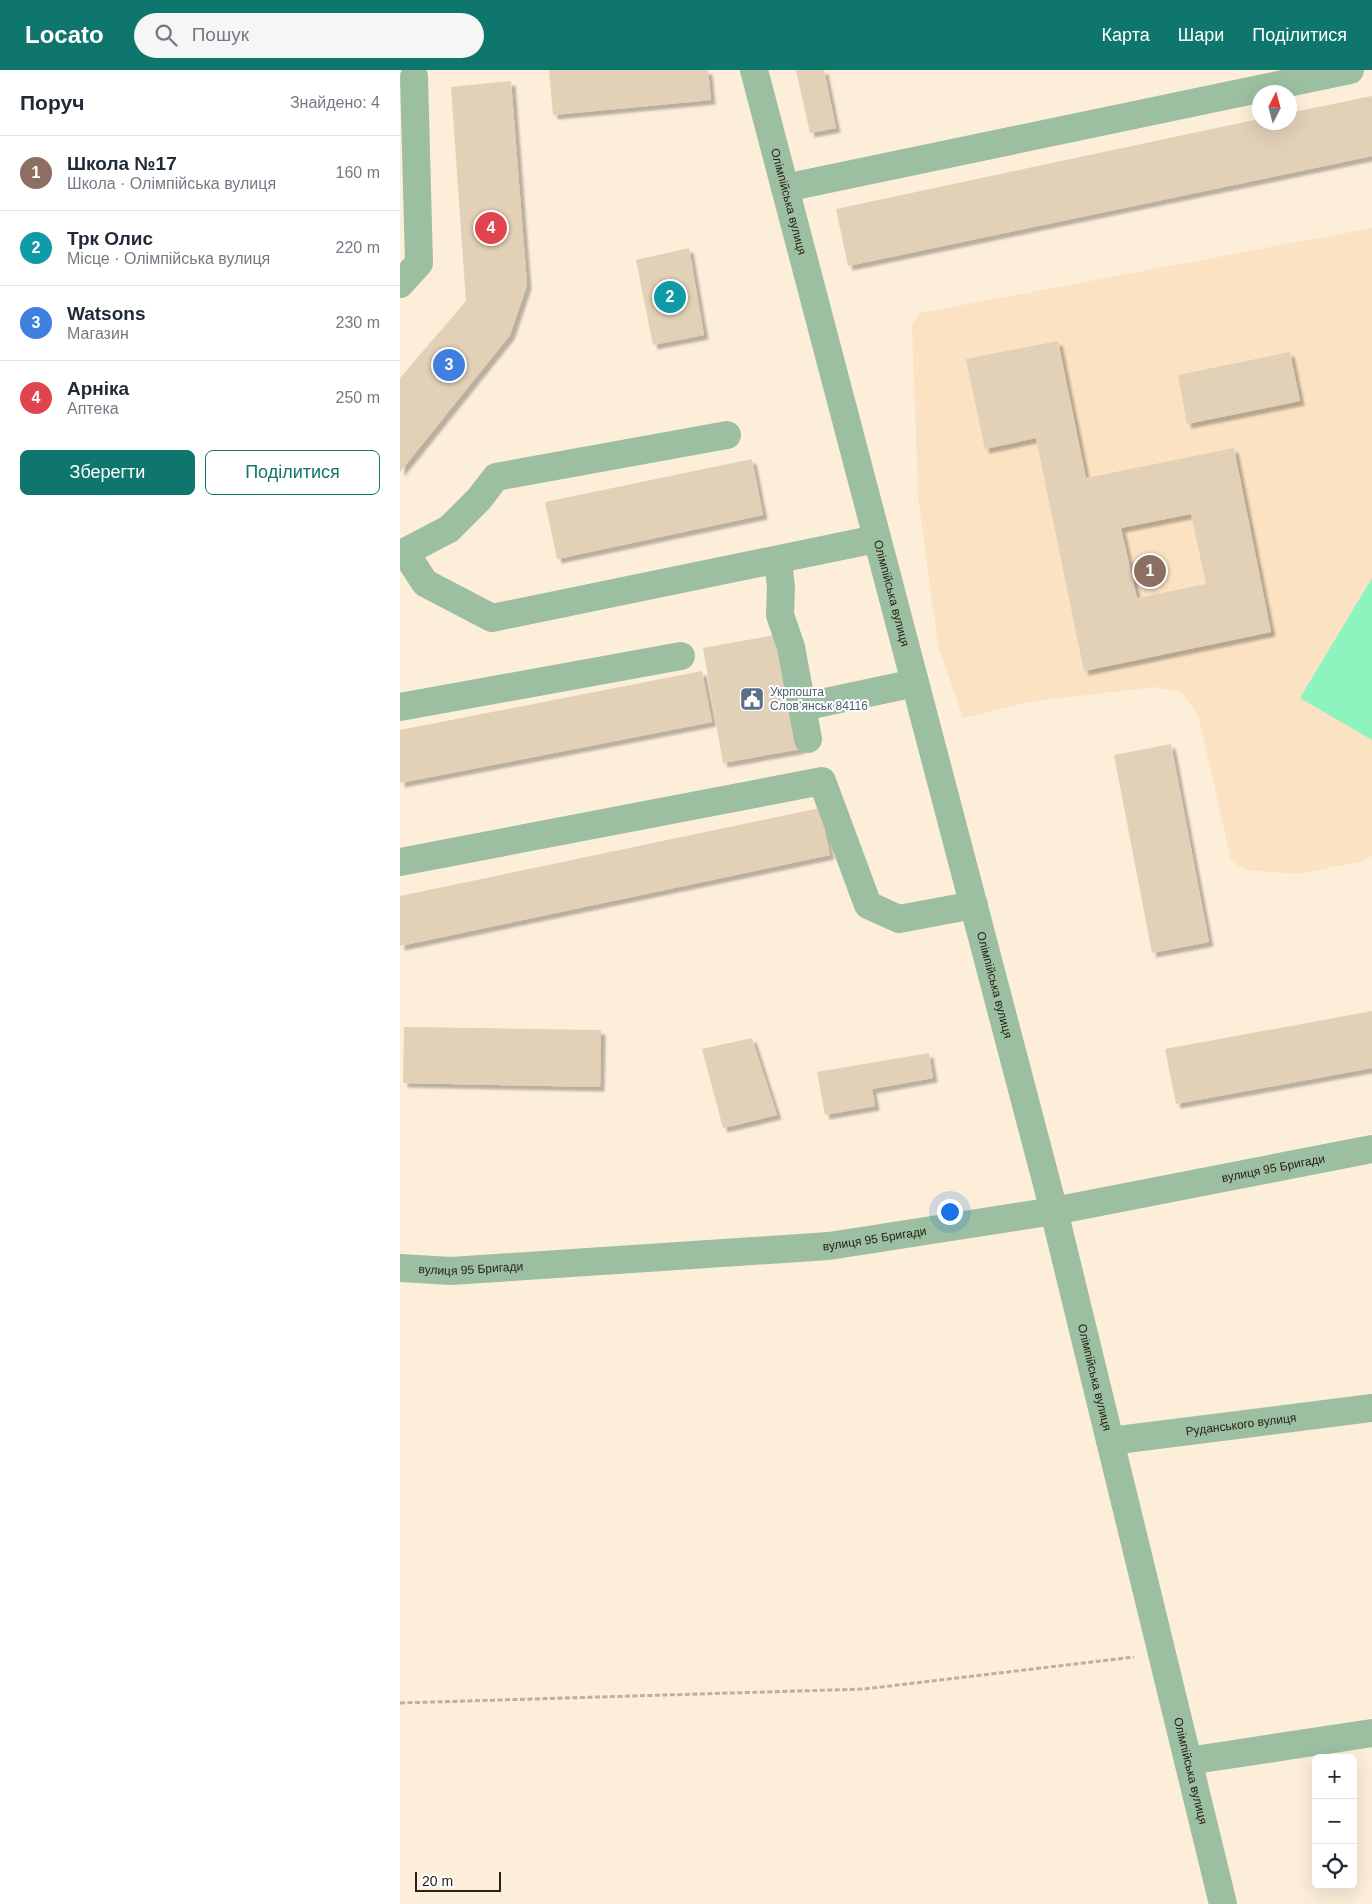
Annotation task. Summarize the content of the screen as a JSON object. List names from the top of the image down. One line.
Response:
{"streets":{"street":["Олімпійська вулиця","вулиця 95 Бригади","Руданського вулиця"]},"crossings":[["Олімпійська вулиця","вулиця 95 Бригади"],["Олімпійська вулиця","Руданського вулиця"]],"places":{"public building":["Укрпошта Слов’янськ 84116"]},"scale_bar":"20 m","north":"top","page":{"header":"Locato","search":"Пошук","nav":["Карта","Шари","Поділитися"],"heading":["Поруч","Знайдено: 4"],"list":[{"mark":"1","name":"Школа №17","note":"Школа · Олімпійська вулиця","value":"160 m"},{"mark":"2","name":"Трк Олис","note":"Місце · Олімпійська вулиця","value":"220 m"},{"mark":"3","name":"Watsons","note":"Магазин","value":"230 m"},{"mark":"4","name":"Арніка","note":"Аптека","value":"250 m"}],"pins":["4","2","3","1"],"buttons":["Зберегти","Поділитися"],"map_buttons":["+","−"],"scale":"20 m"}}
